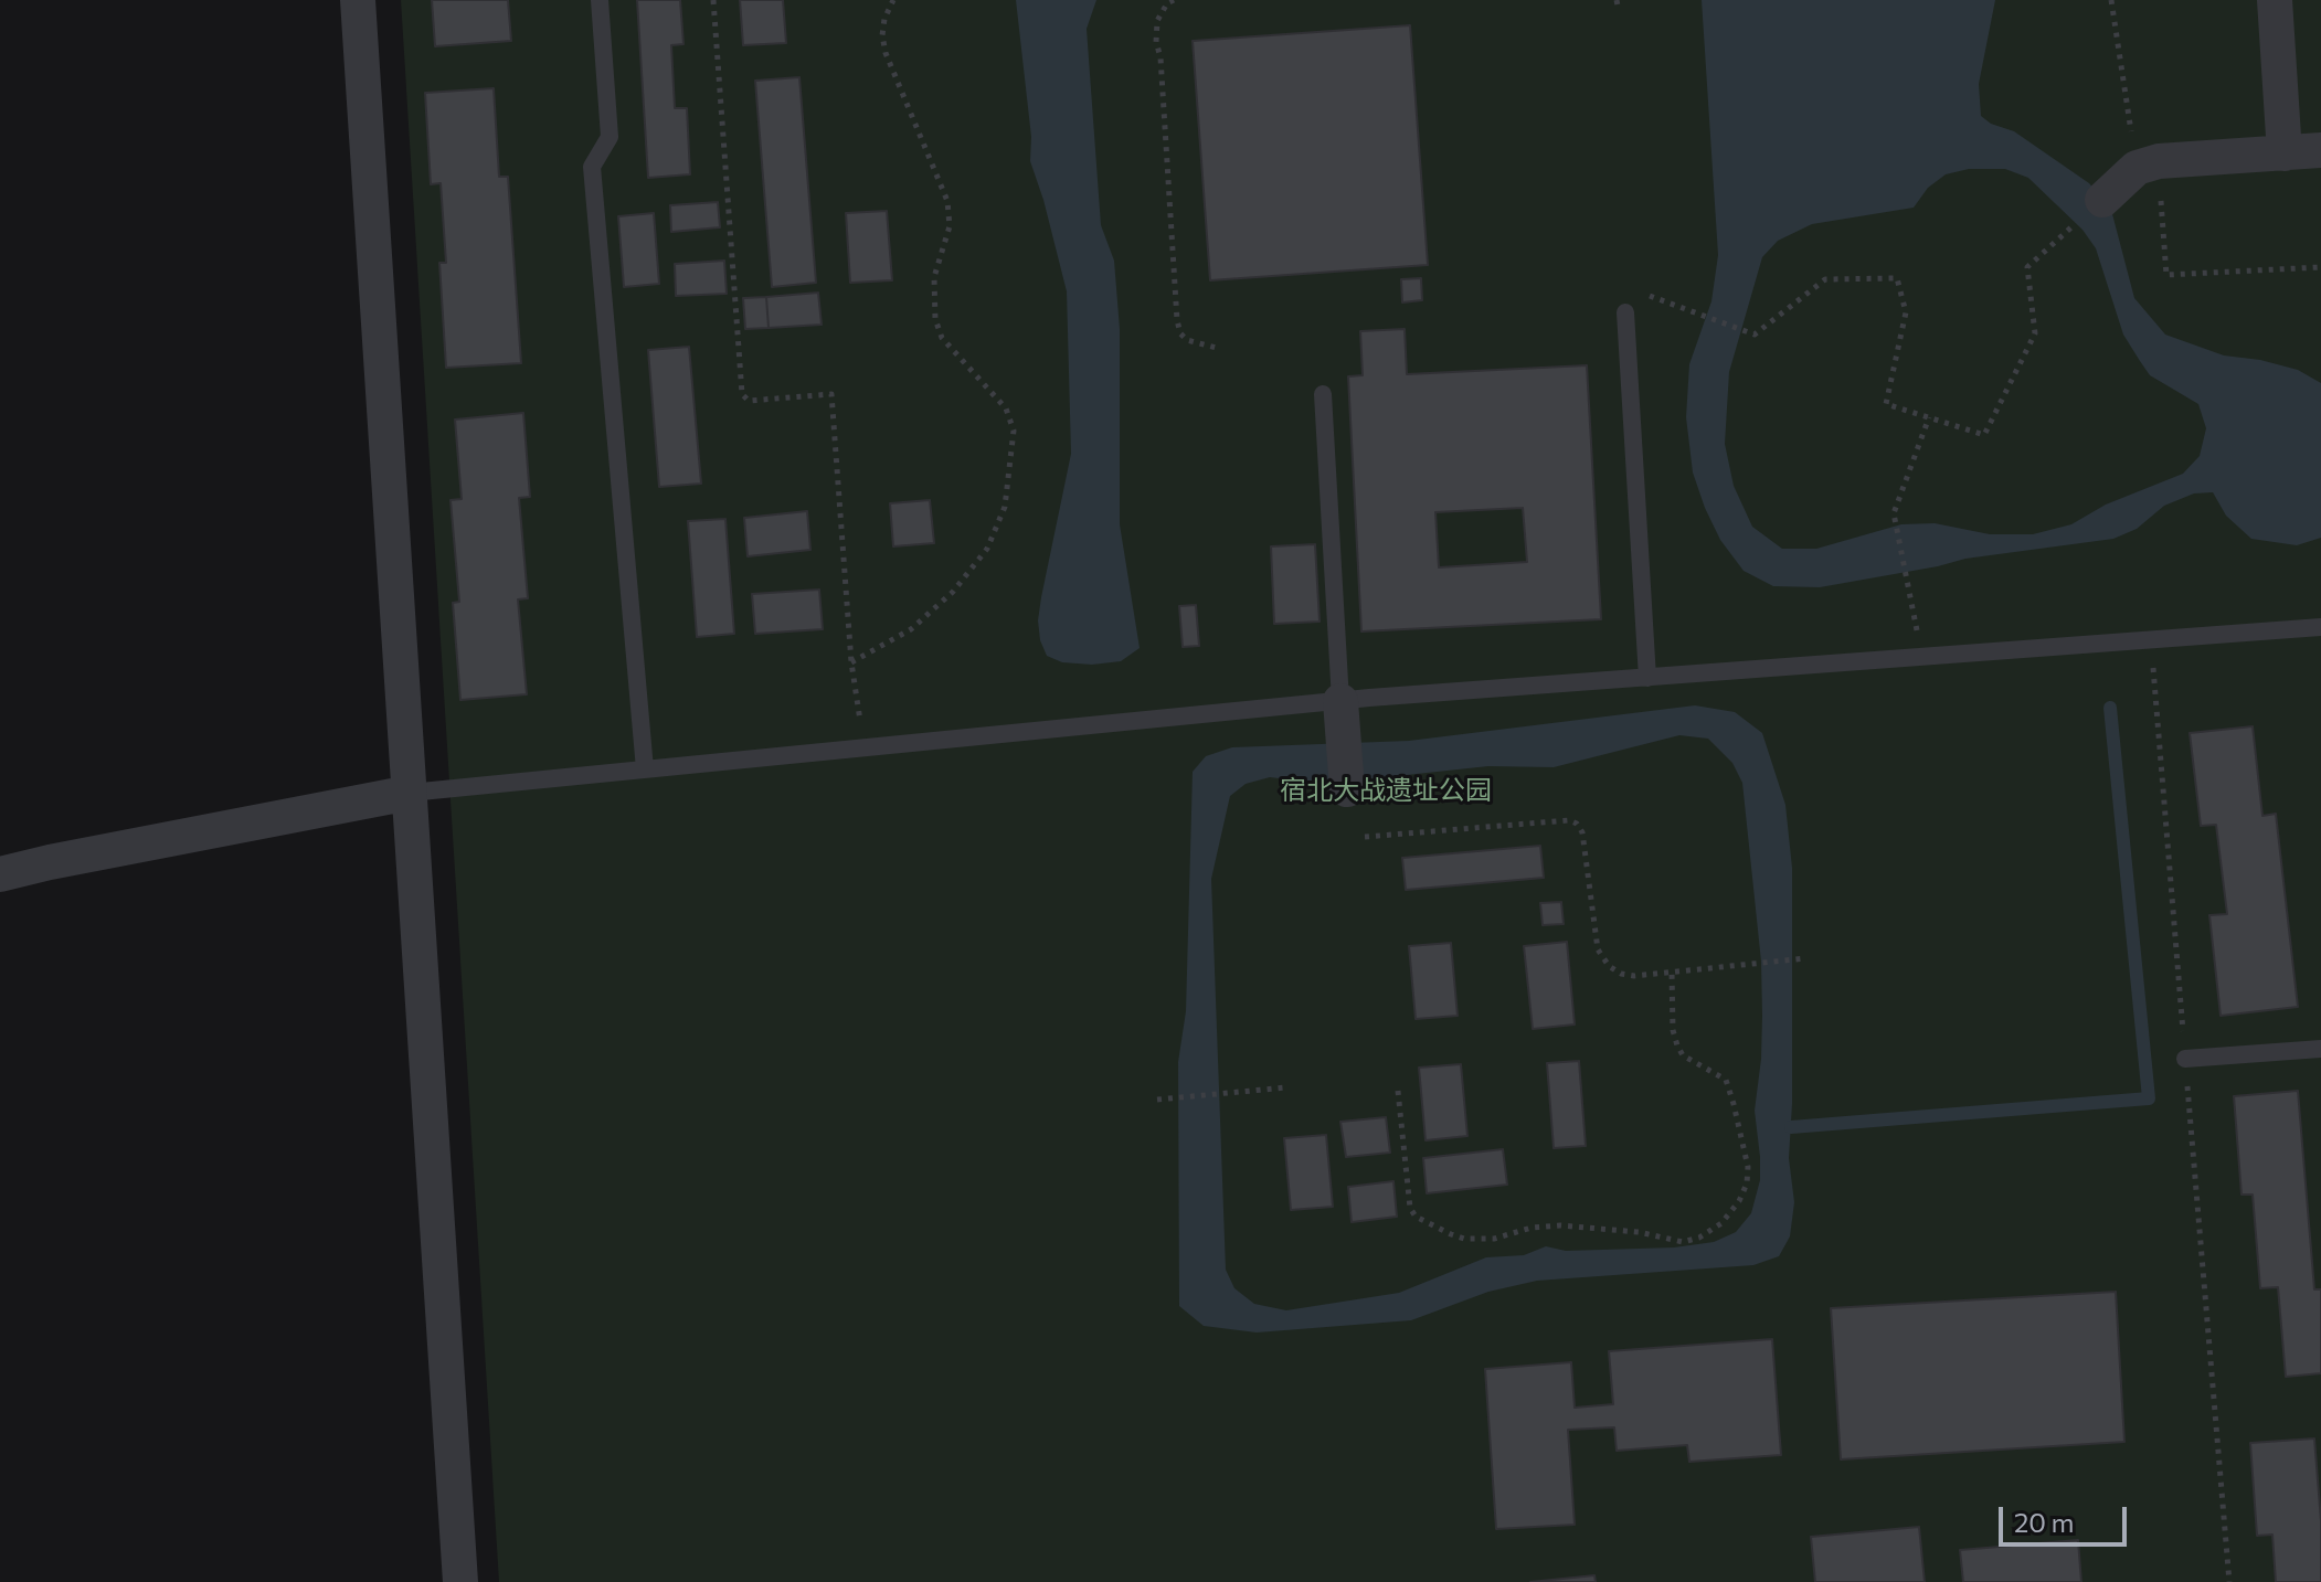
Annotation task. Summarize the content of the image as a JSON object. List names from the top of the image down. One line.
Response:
{"parks":["宿北大战遗址公园"],"scale_bar":"20 m"}
